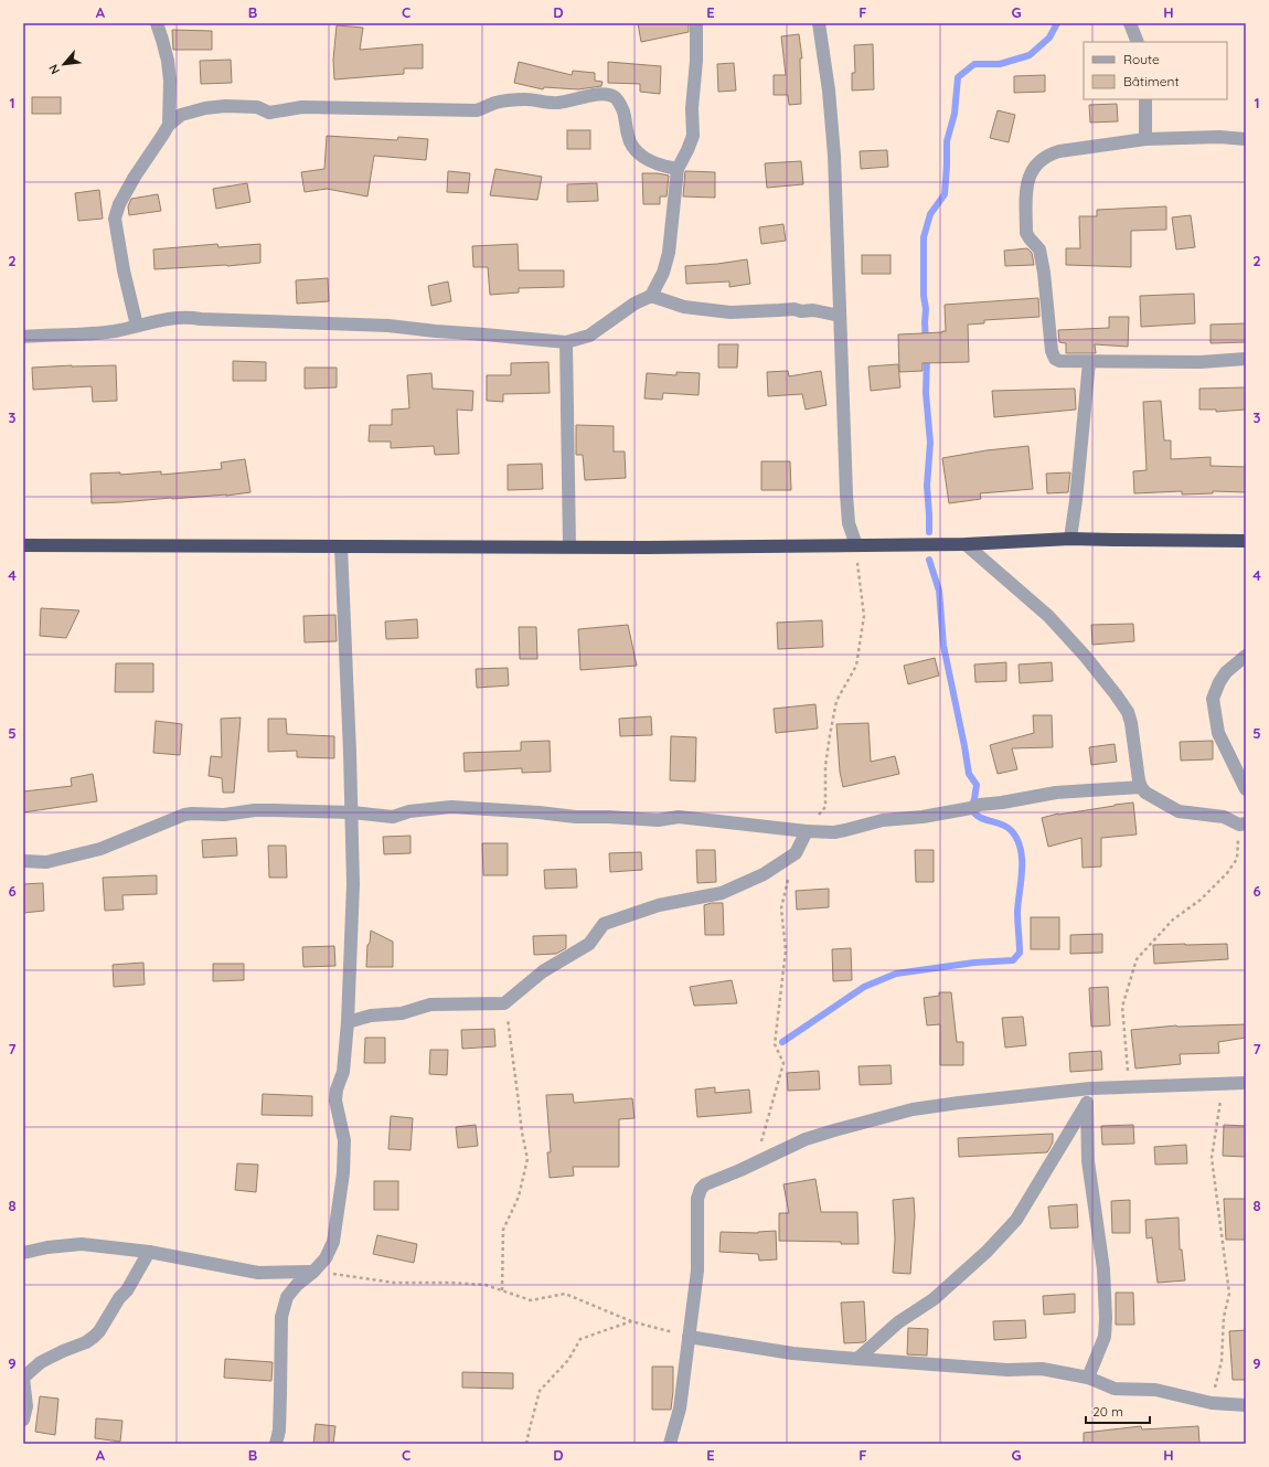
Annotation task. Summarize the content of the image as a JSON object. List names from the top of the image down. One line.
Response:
{"legend":["Route","Bâtiment"],"scale_bar":"20 m","north":"bottom left","grid":{"columns":["A","B","C","D","E","F","G","H"],"rows":["1","2","3","4","5","6","7","8","9"]}}
